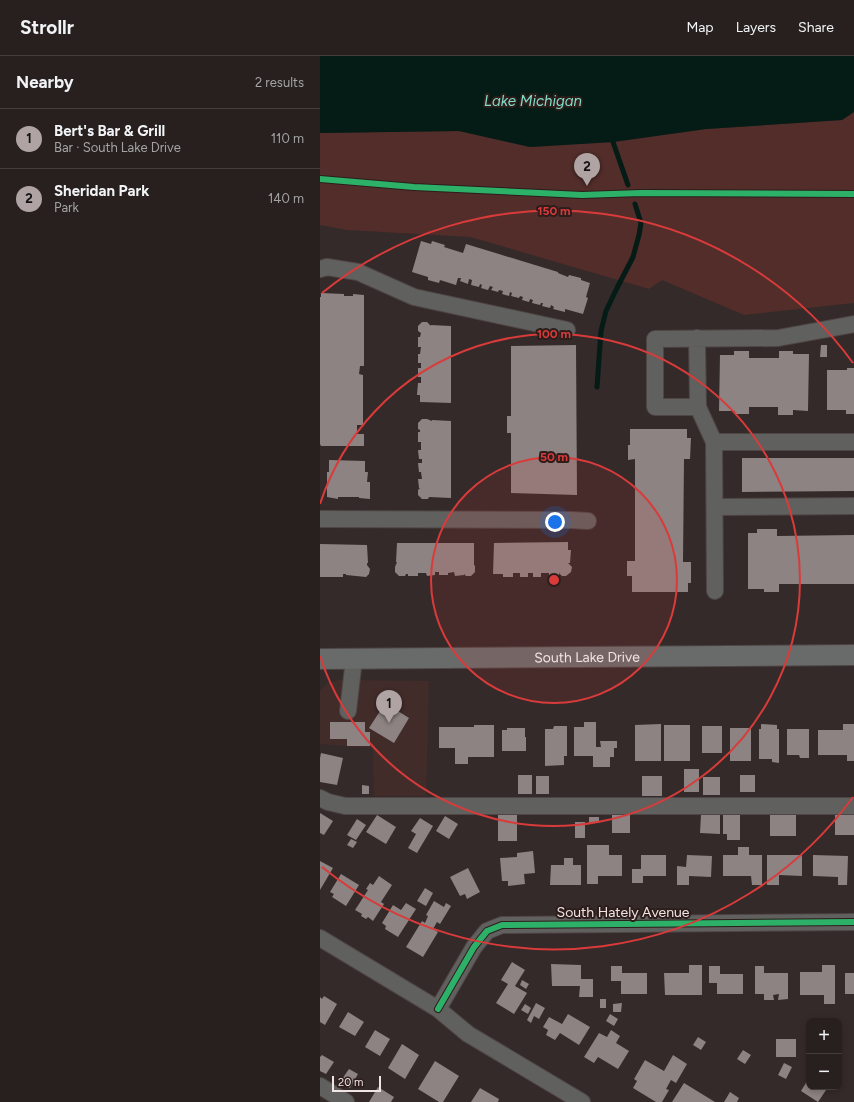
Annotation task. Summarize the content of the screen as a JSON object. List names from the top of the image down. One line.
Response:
{"streets":{"main road":["South Lake Drive"],"street":["South Hately Avenue"]},"water":["Lake Michigan"],"scale_bar":"20 m","page":{"header":"Strollr","nav":["Map","Layers","Share"],"heading":["Nearby","2 results"],"list":[{"mark":"1","name":"Bert's Bar & Grill","note":"Bar · South Lake Drive","value":"110 m"},{"mark":"2","name":"Sheridan Park","note":"Park","value":"140 m"}],"pins":["2","1"],"map_buttons":["+","−"],"scale":"20 m"},"rings":["150 m","100 m","50 m"]}
